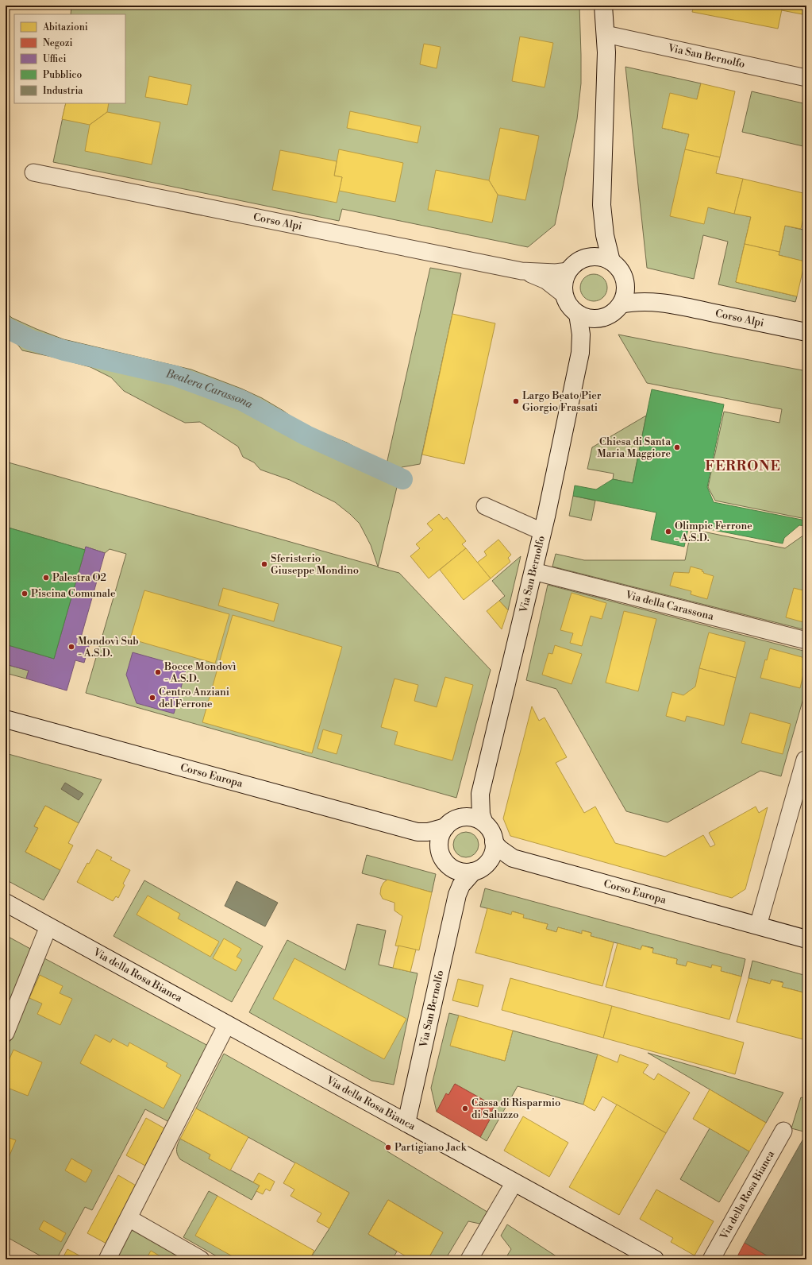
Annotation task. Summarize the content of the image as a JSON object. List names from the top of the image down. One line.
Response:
{"streets":{"street":["Via San Bernolfo","Corso Alpi","Via della Carassona","Corso Europa","Via della Rosa Bianca"]},"crossings":[["Via San Bernolfo","Corso Alpi"],["Via San Bernolfo","Via della Carassona"],["Via San Bernolfo","Corso Europa"],["Via San Bernolfo","Via della Rosa Bianca"]],"districts":["FERRONE"],"water":["Bealera Carassona"],"places":["Largo Beato Pier Giorgio Frassati","Chiesa di Santa Maria Maggiore","Olimpic Ferrone - A.S.D.","Sferisterio Giuseppe Mondino","Palestra O2","Piscina Comunale","Mondovì Sub - A.S.D.","Bocce Mondovì - A.S.D.","Centro Anziani del Ferrone","Cassa di Risparmio di Saluzzo","Partigiano Jack"],"legend":["Abitazioni","Negozi","Uffici","Pubblico","Industria"]}
